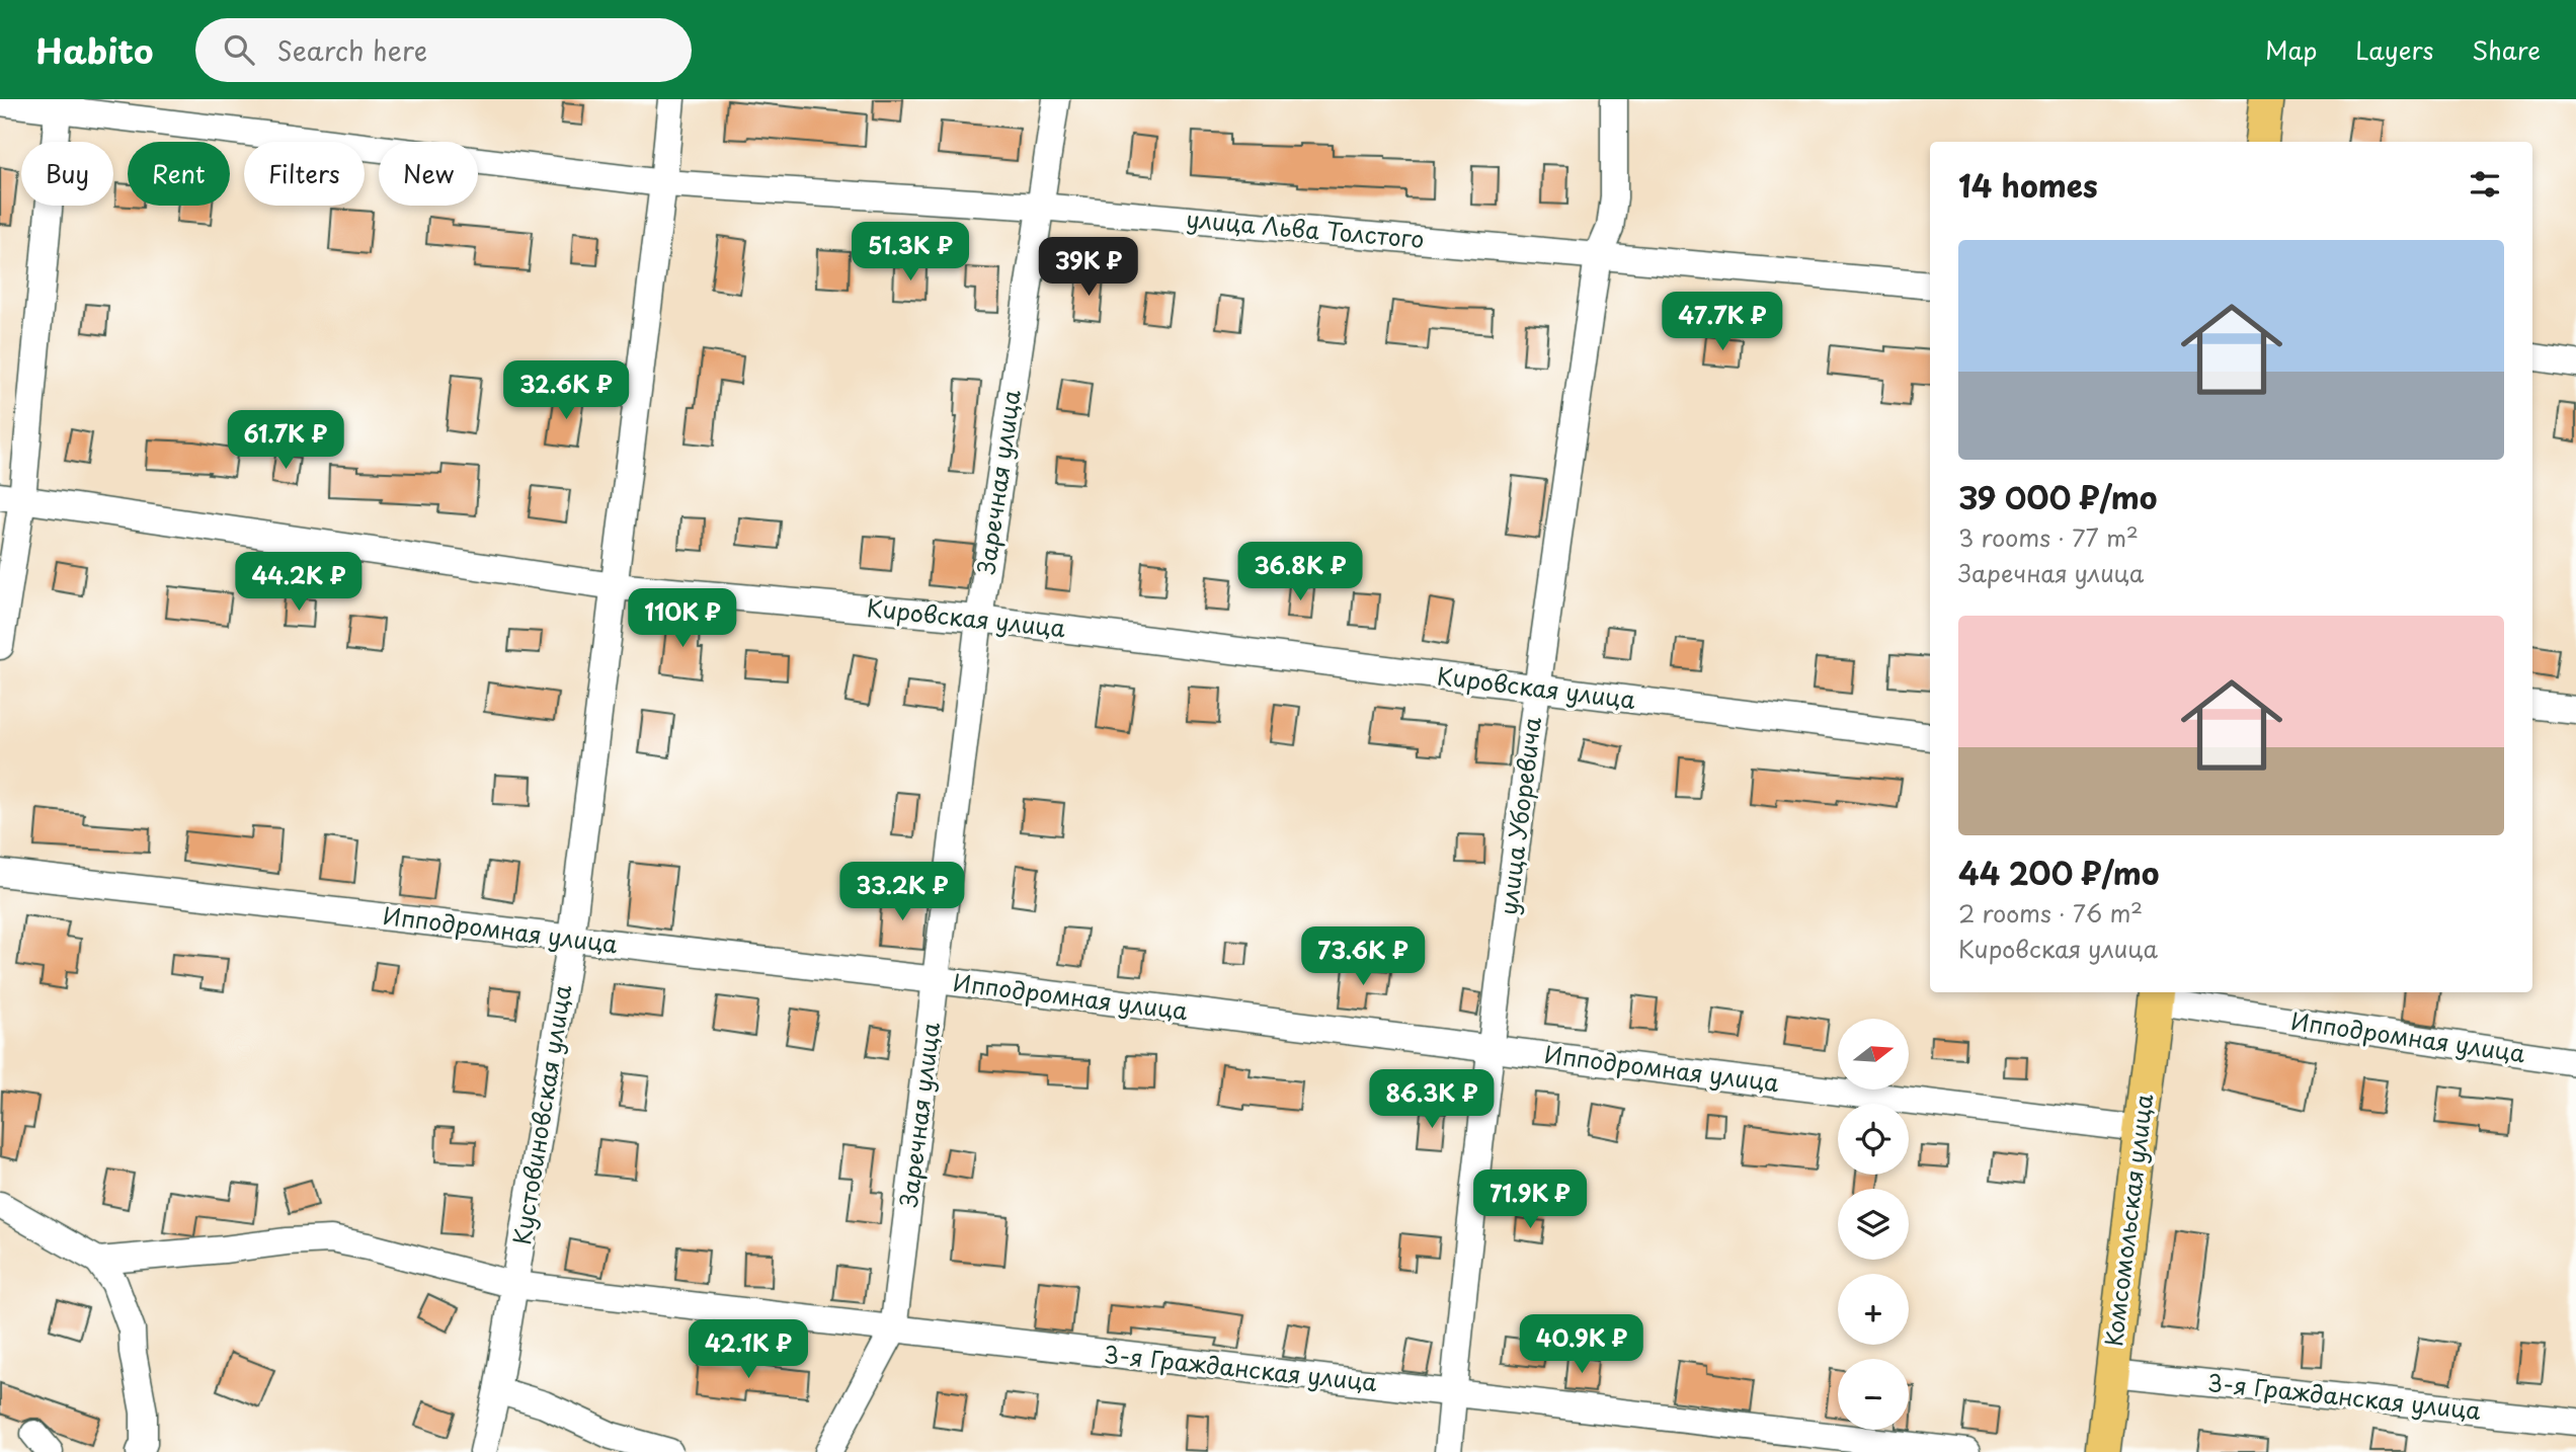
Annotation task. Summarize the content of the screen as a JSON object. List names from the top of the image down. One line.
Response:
{"streets":{"main road":["Комсомольская улица"],"street":["улица Льва Толстого","Заречная улица","Кировская улица","улица Уборевича","Ипподромная улица","Кустовиновская улица","3-я Гражданская улица"]},"crossings":[["улица Льва Толстого","Заречная улица"],["улица Льва Толстого","улица Уборевича"],["улица Льва Толстого","Кустовиновская улица"],["Заречная улица","Кировская улица"],["Заречная улица","Ипподромная улица"],["Заречная улица","3-я Гражданская улица"],["Кировская улица","улица Уборевича"],["Кировская улица","Кустовиновская улица"],["улица Уборевича","Ипподромная улица"],["улица Уборевича","3-я Гражданская улица"],["Ипподромная улица","Кустовиновская улица"],["Ипподромная улица","Комсомольская улица"],["Кустовиновская улица","3-я Гражданская улица"],["Комсомольская улица","3-я Гражданская улица"]],"north":"right","page":{"header":"Habito","search":"Search here","nav":["Map","Layers","Share"],"chip":["Buy","Rent","Filters","New"],"heading":"14 homes","price":["51.3K ₽","39K ₽","47.7K ₽","32.6K ₽","61.7K ₽","36.8K ₽","44.2K ₽","110K ₽","33.2K ₽","73.6K ₽","86.3K ₽","71.9K ₽","40.9K ₽","42.1K ₽"],"list":[{"name":"39 000 ₽/mo","note":"3 rooms · 77 m² · Заречная улица"},{"name":"44 200 ₽/mo","note":"2 rooms · 76 m² · Кировская улица"}],"map_buttons":["+","−"]}}
